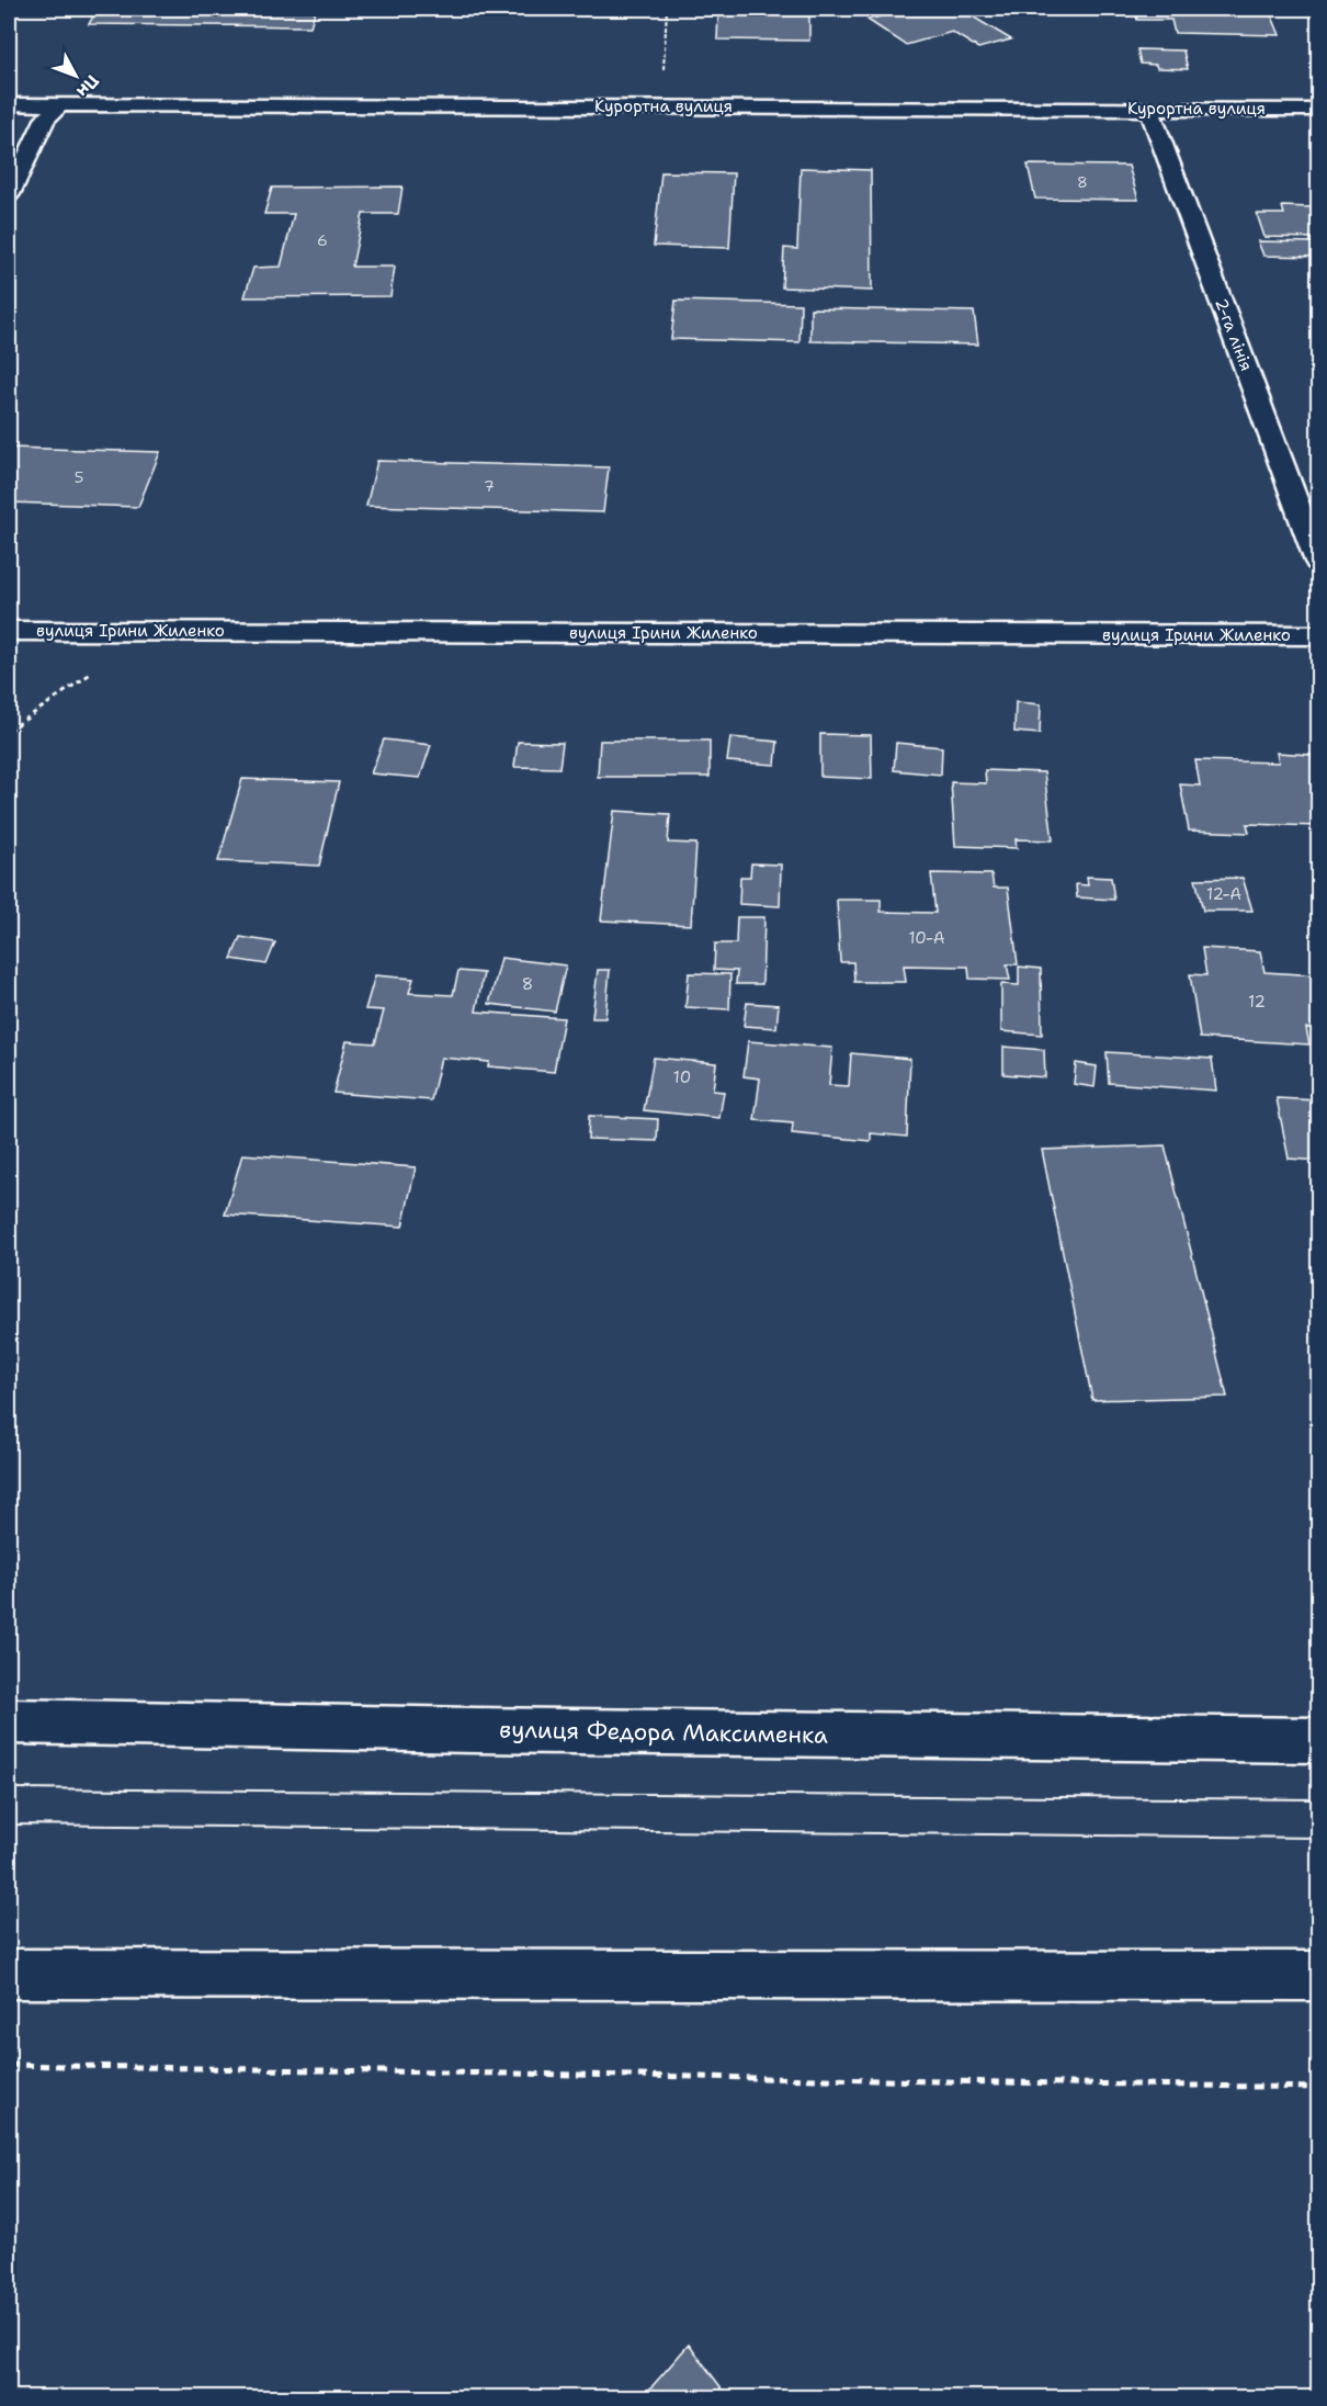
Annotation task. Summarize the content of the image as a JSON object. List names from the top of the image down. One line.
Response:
{"streets":{"street":["Курортна вулиця","2-га лінія","вулиця Ірини Жиленко","вулиця Федора Максименка"]},"crossings":[["Курортна вулиця","2-га лінія"]],"house_numbers":["8","6","5","7","12-А","10-А","8","12","10"],"north":"bottom right"}
